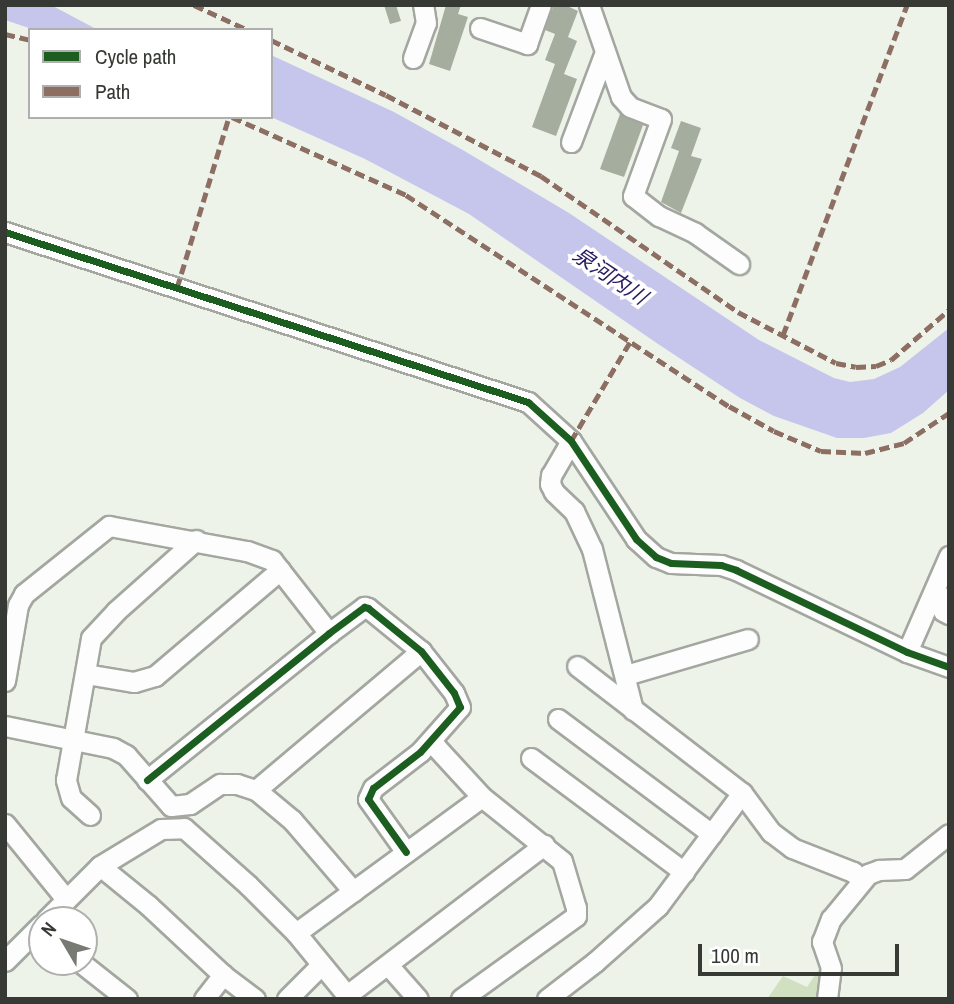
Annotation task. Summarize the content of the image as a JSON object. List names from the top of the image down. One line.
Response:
{"water":["泉河内川"],"legend":["Cycle path","Path"],"scale_bar":"100 m","north":"top left"}
